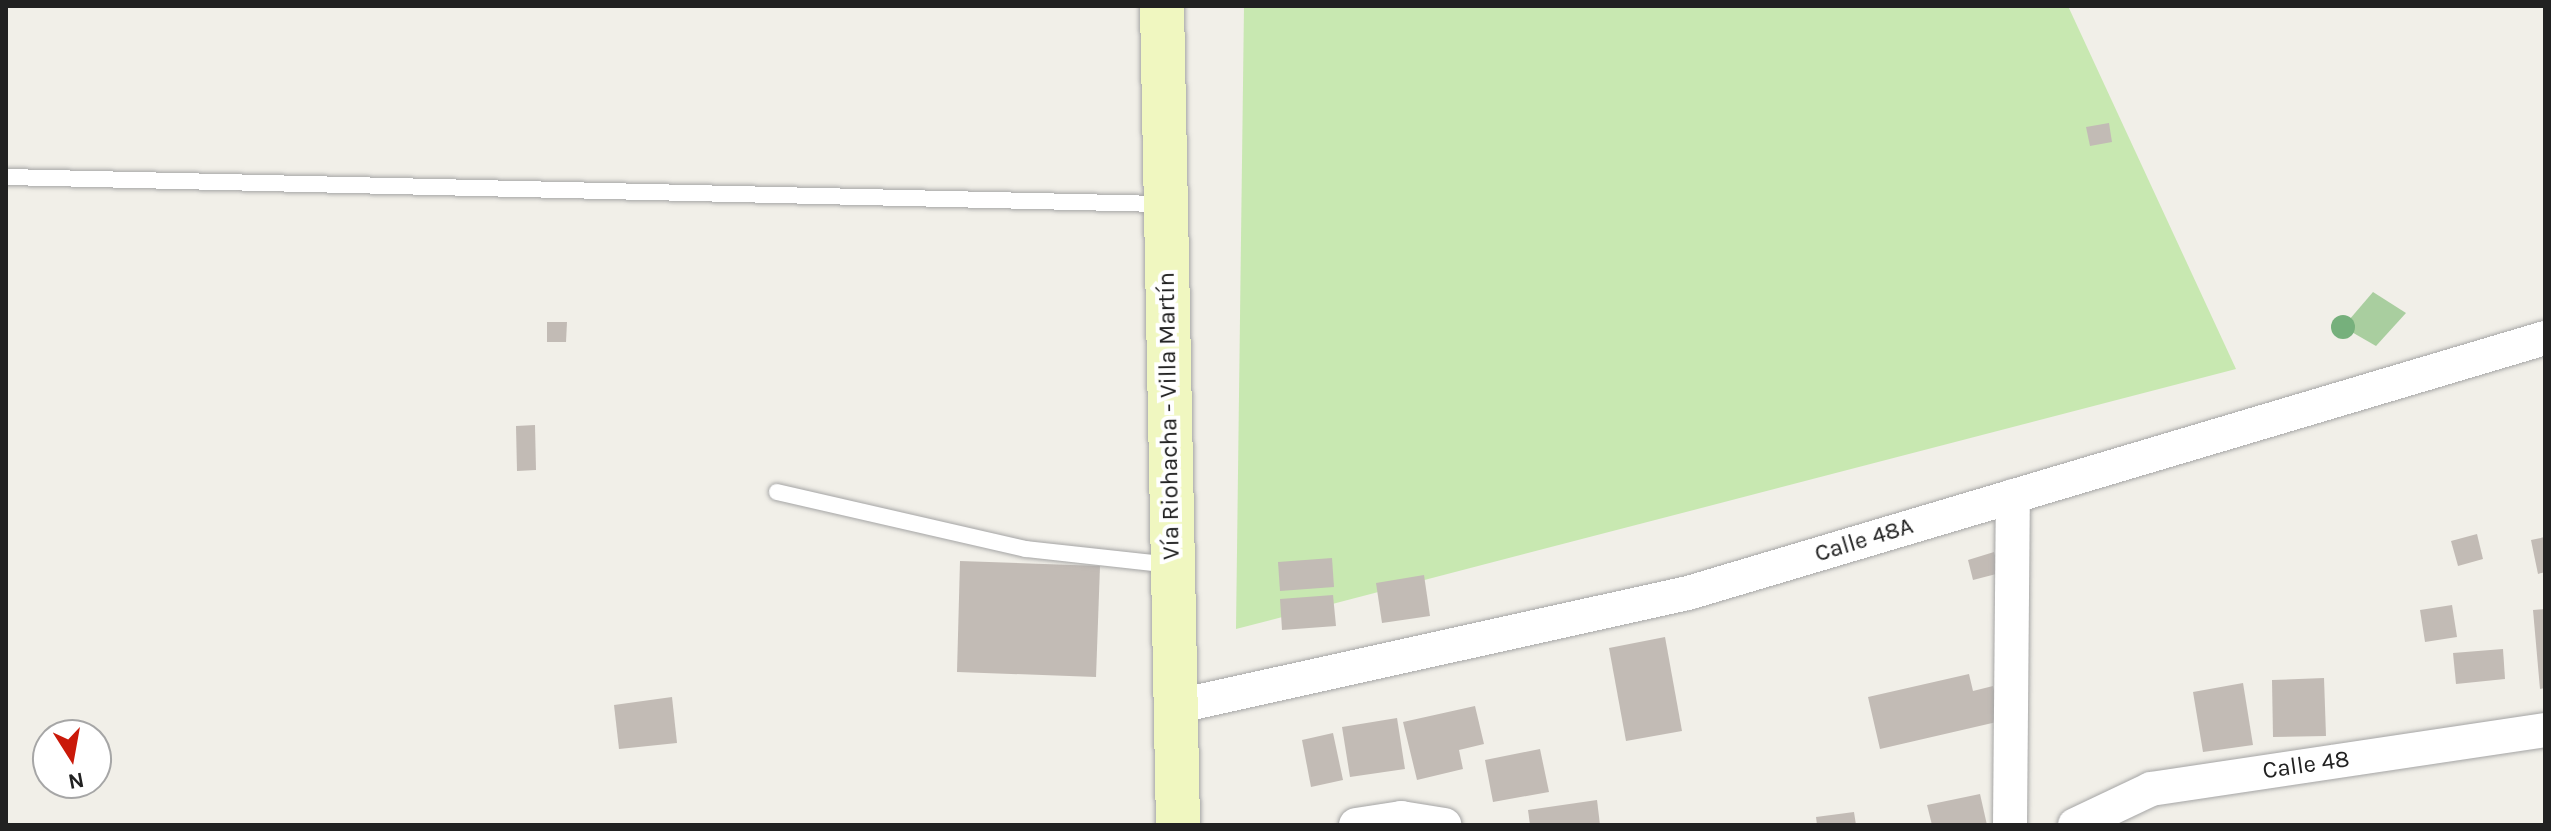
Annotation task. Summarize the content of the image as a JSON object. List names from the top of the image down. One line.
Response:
{"streets":{"main road":["Vía Riohacha - Villa Martín"],"street":["Calle 48A","Calle 48"]},"crossings":[["Vía Riohacha - Villa Martín","Calle 48A"]],"north":"bottom"}
